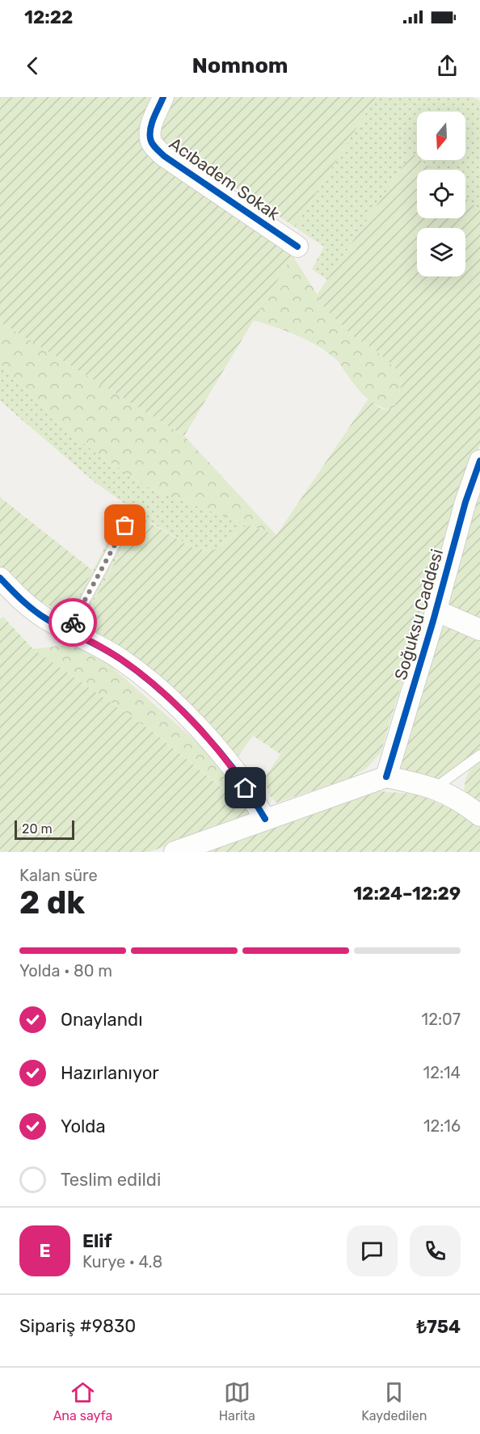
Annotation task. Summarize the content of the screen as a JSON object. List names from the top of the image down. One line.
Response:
{"streets":{"street":["Acıbadem Sokak","Soğuksu Caddesi"]},"scale_bar":"20 m","north":"bottom","page":{"status":"12:22","header":"Nomnom","scale":"20 m","heading":["2 dk","Kalan süre","12:24–12:29"],"panel":["Elif","Kurye · 4.8","Sipariş #9830","₺754"],"bar":"Yolda · 80 m","list":[["Onaylandı","12:07"],["Hazırlanıyor","12:14"],["Yolda","12:16"],"Teslim edildi"],"round":"E","tabs":["Ana sayfa","Harita","Kaydedilen"]}}
